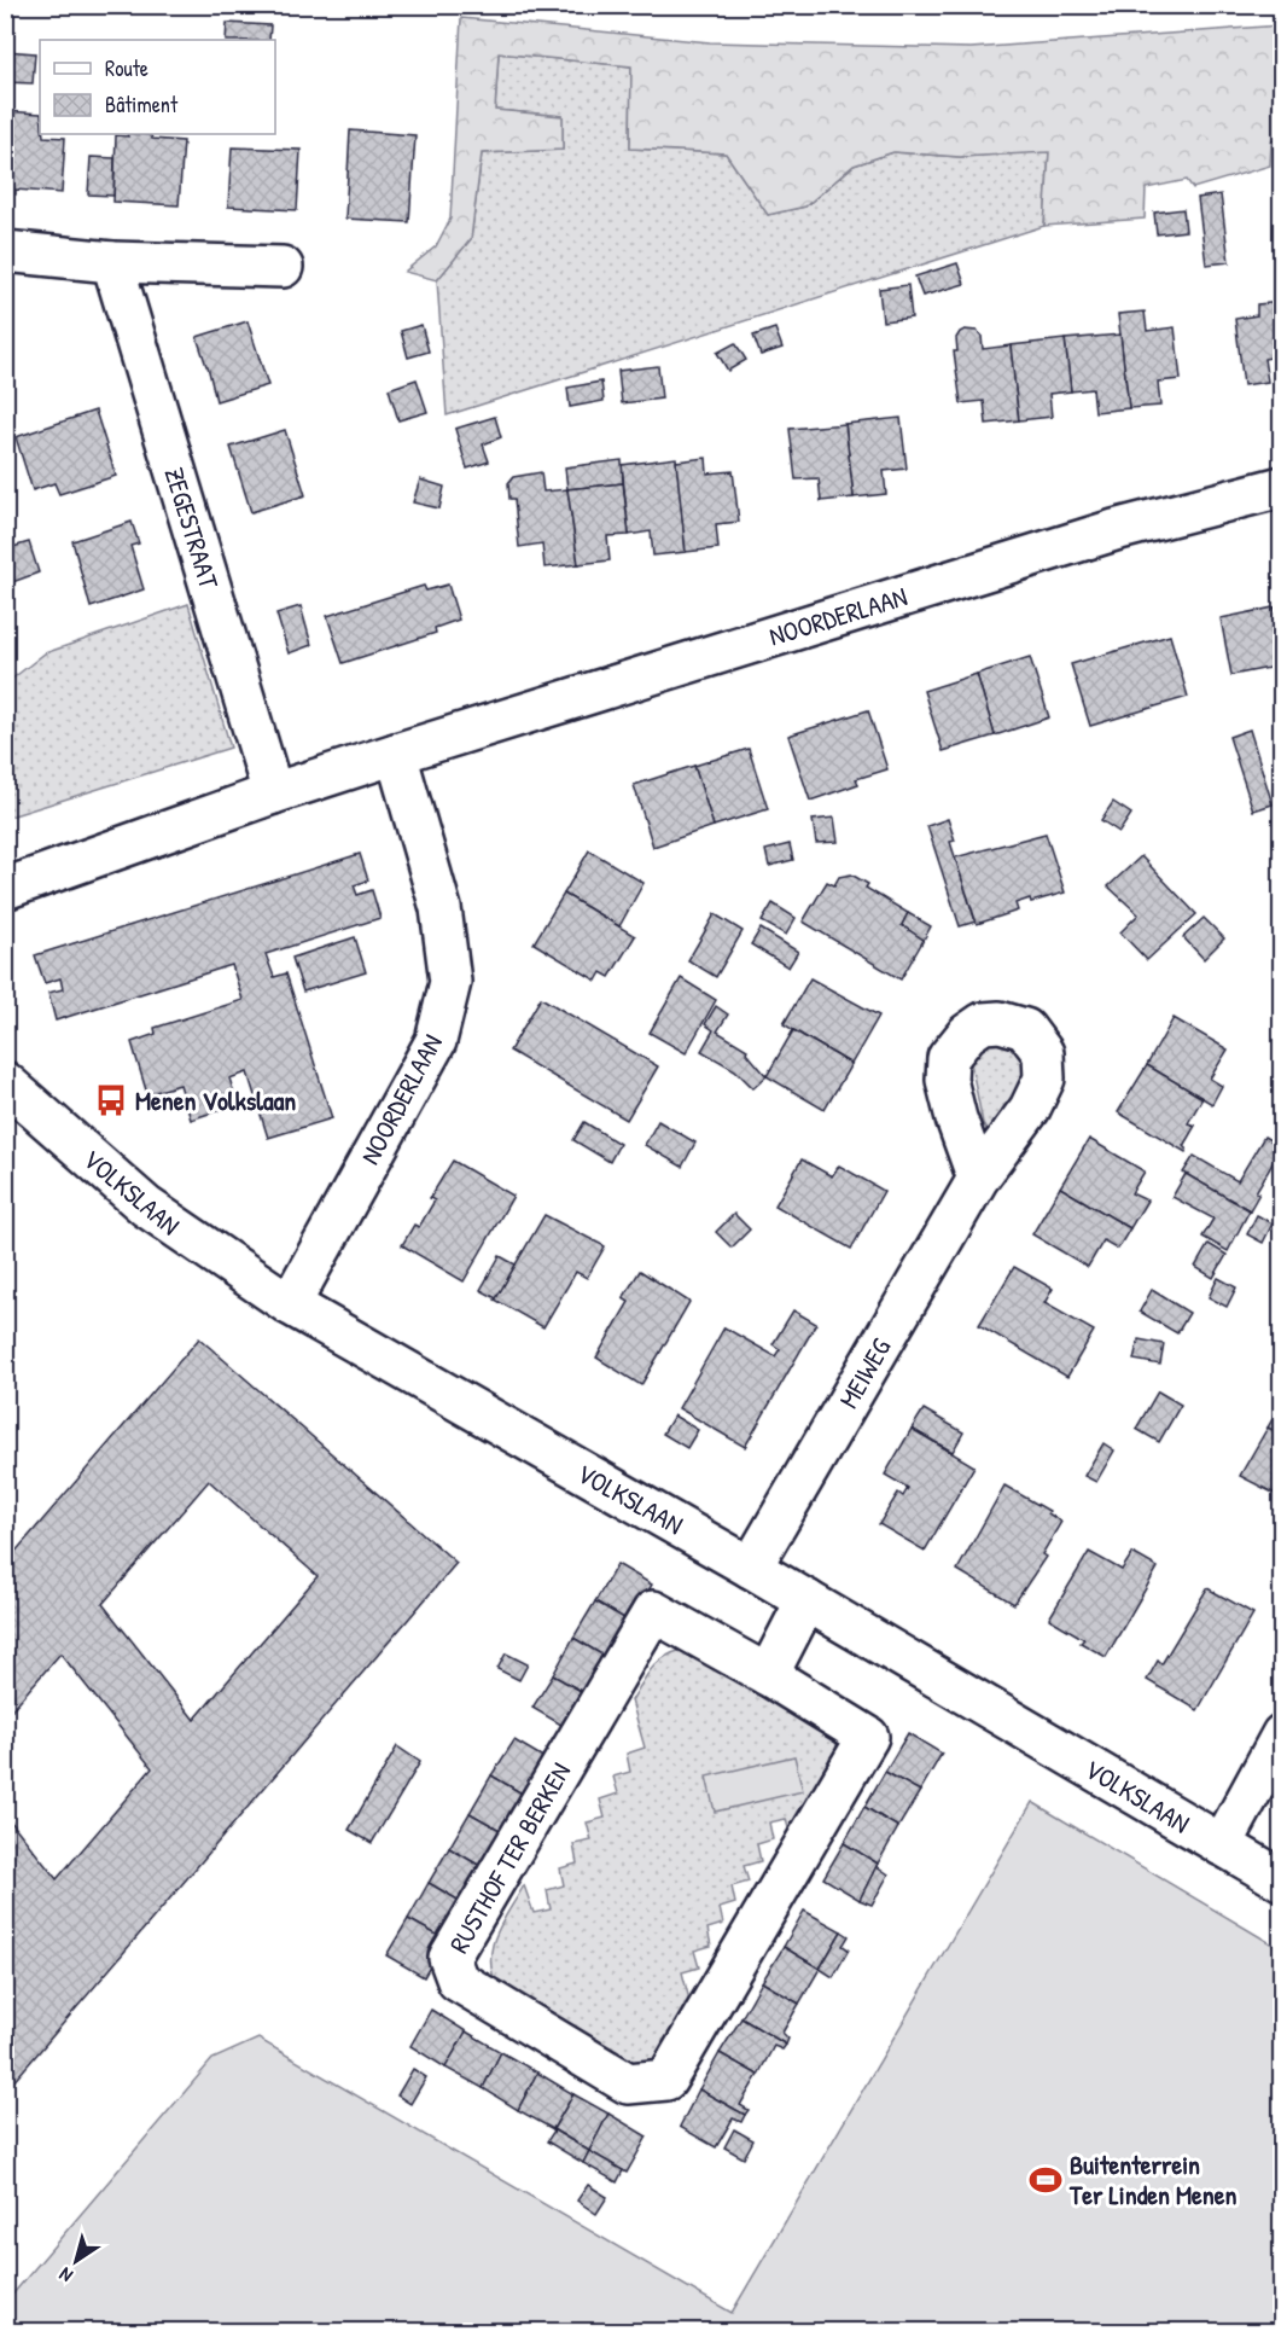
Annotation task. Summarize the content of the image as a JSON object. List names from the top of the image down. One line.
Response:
{"streets":{"street":["ZEGESTRAAT","NOORDERLAAN","VOLKSLAAN","MEIWEG","RUSTHOF TER BERKEN"]},"crossings":[["ZEGESTRAAT","NOORDERLAAN"],["NOORDERLAAN","VOLKSLAAN"],["VOLKSLAAN","MEIWEG"]],"places":{"bus stop":["Menen Volkslaan"],"sports":["Buitenterrein Ter Linden Menen"]},"legend":["Route","Bâtiment"],"north":"bottom left"}
